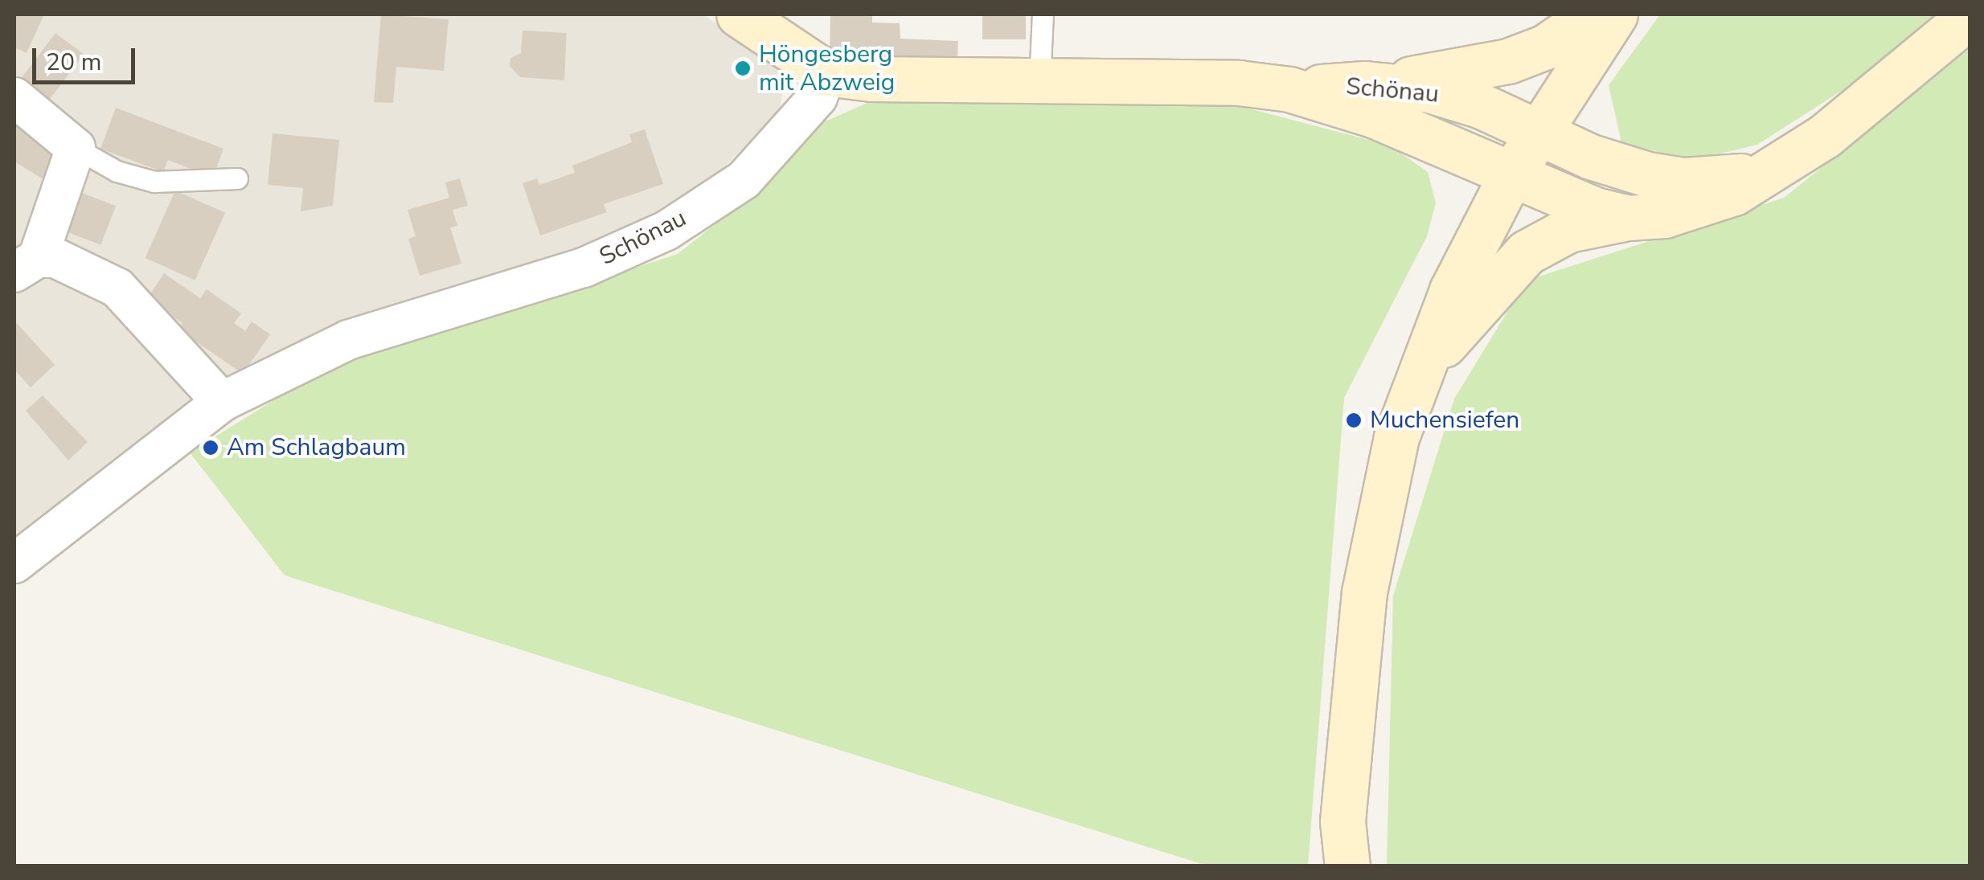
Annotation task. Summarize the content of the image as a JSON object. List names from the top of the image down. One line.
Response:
{"streets":{"street":["Schönau"]},"places":["Höngesberg mit Abzweig","Muchensiefen","Am Schlagbaum"],"scale_bar":"20 m"}
